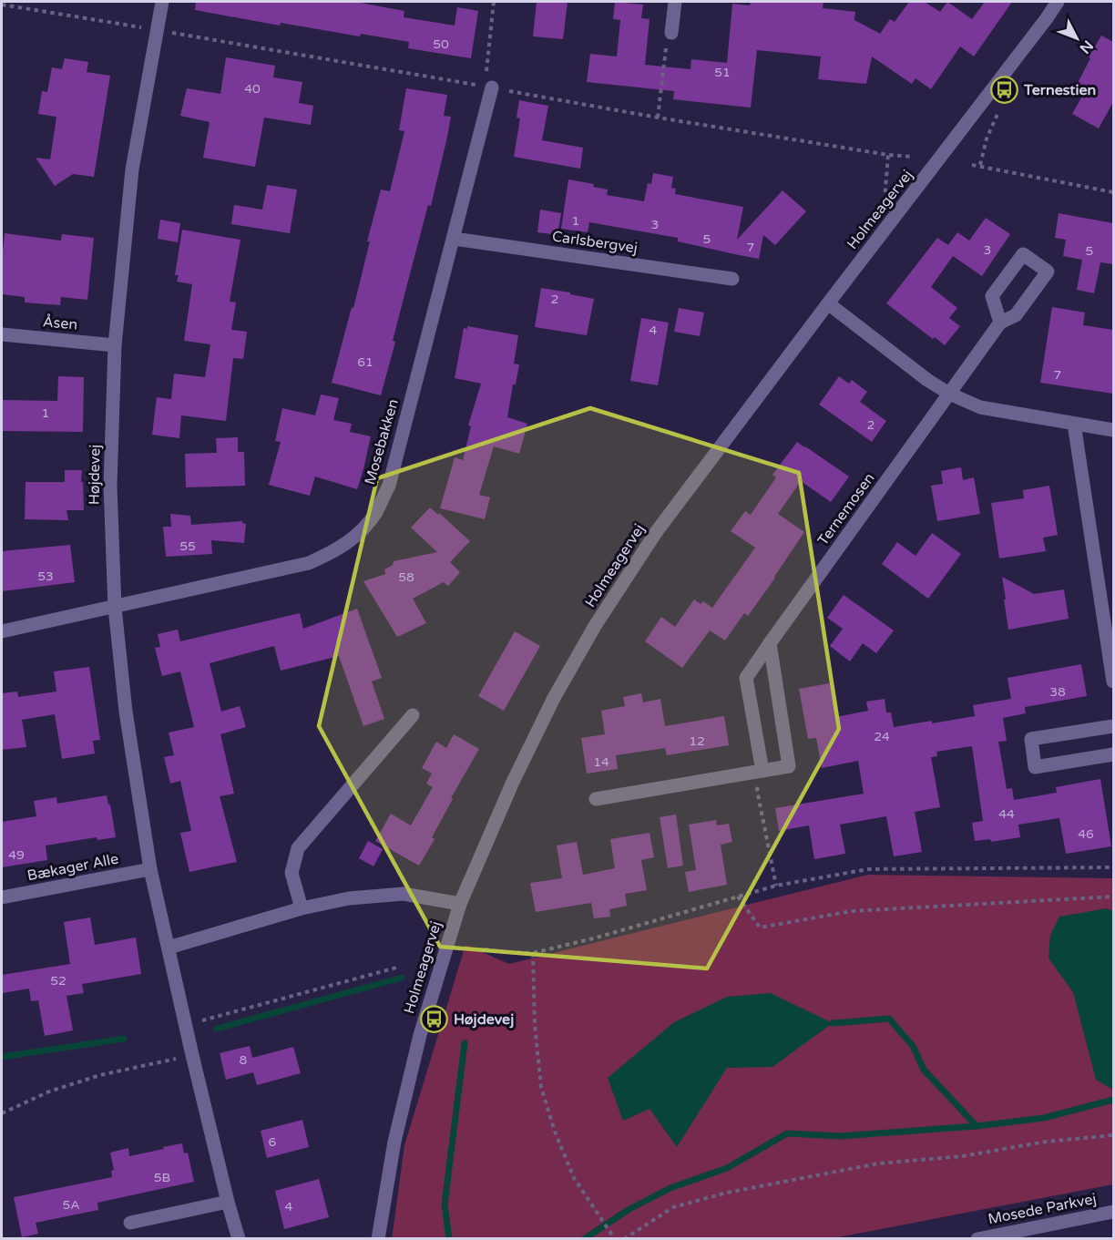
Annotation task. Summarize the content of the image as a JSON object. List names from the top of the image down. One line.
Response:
{"streets":{"street":["Holmeagervej","Carlsbergvej","Åsen","Mosebakken","Højdevej","Ternemosen","Bækager Alle","Mosede Parkvej"]},"crossings":[["Carlsbergvej","Mosebakken"],["Åsen","Højdevej"],["Mosebakken","Højdevej"],["Højdevej","Bækager Alle"]],"places":{"bus stop":["Ternestien","Højdevej"]},"house_numbers":["50","51","40","1","3","5","7","3","5","2","4","61","7","1","2","55","53","58","38","24","12","14","44","46","49","52","8","6","5B","5A","4"],"north":"bottom right"}
